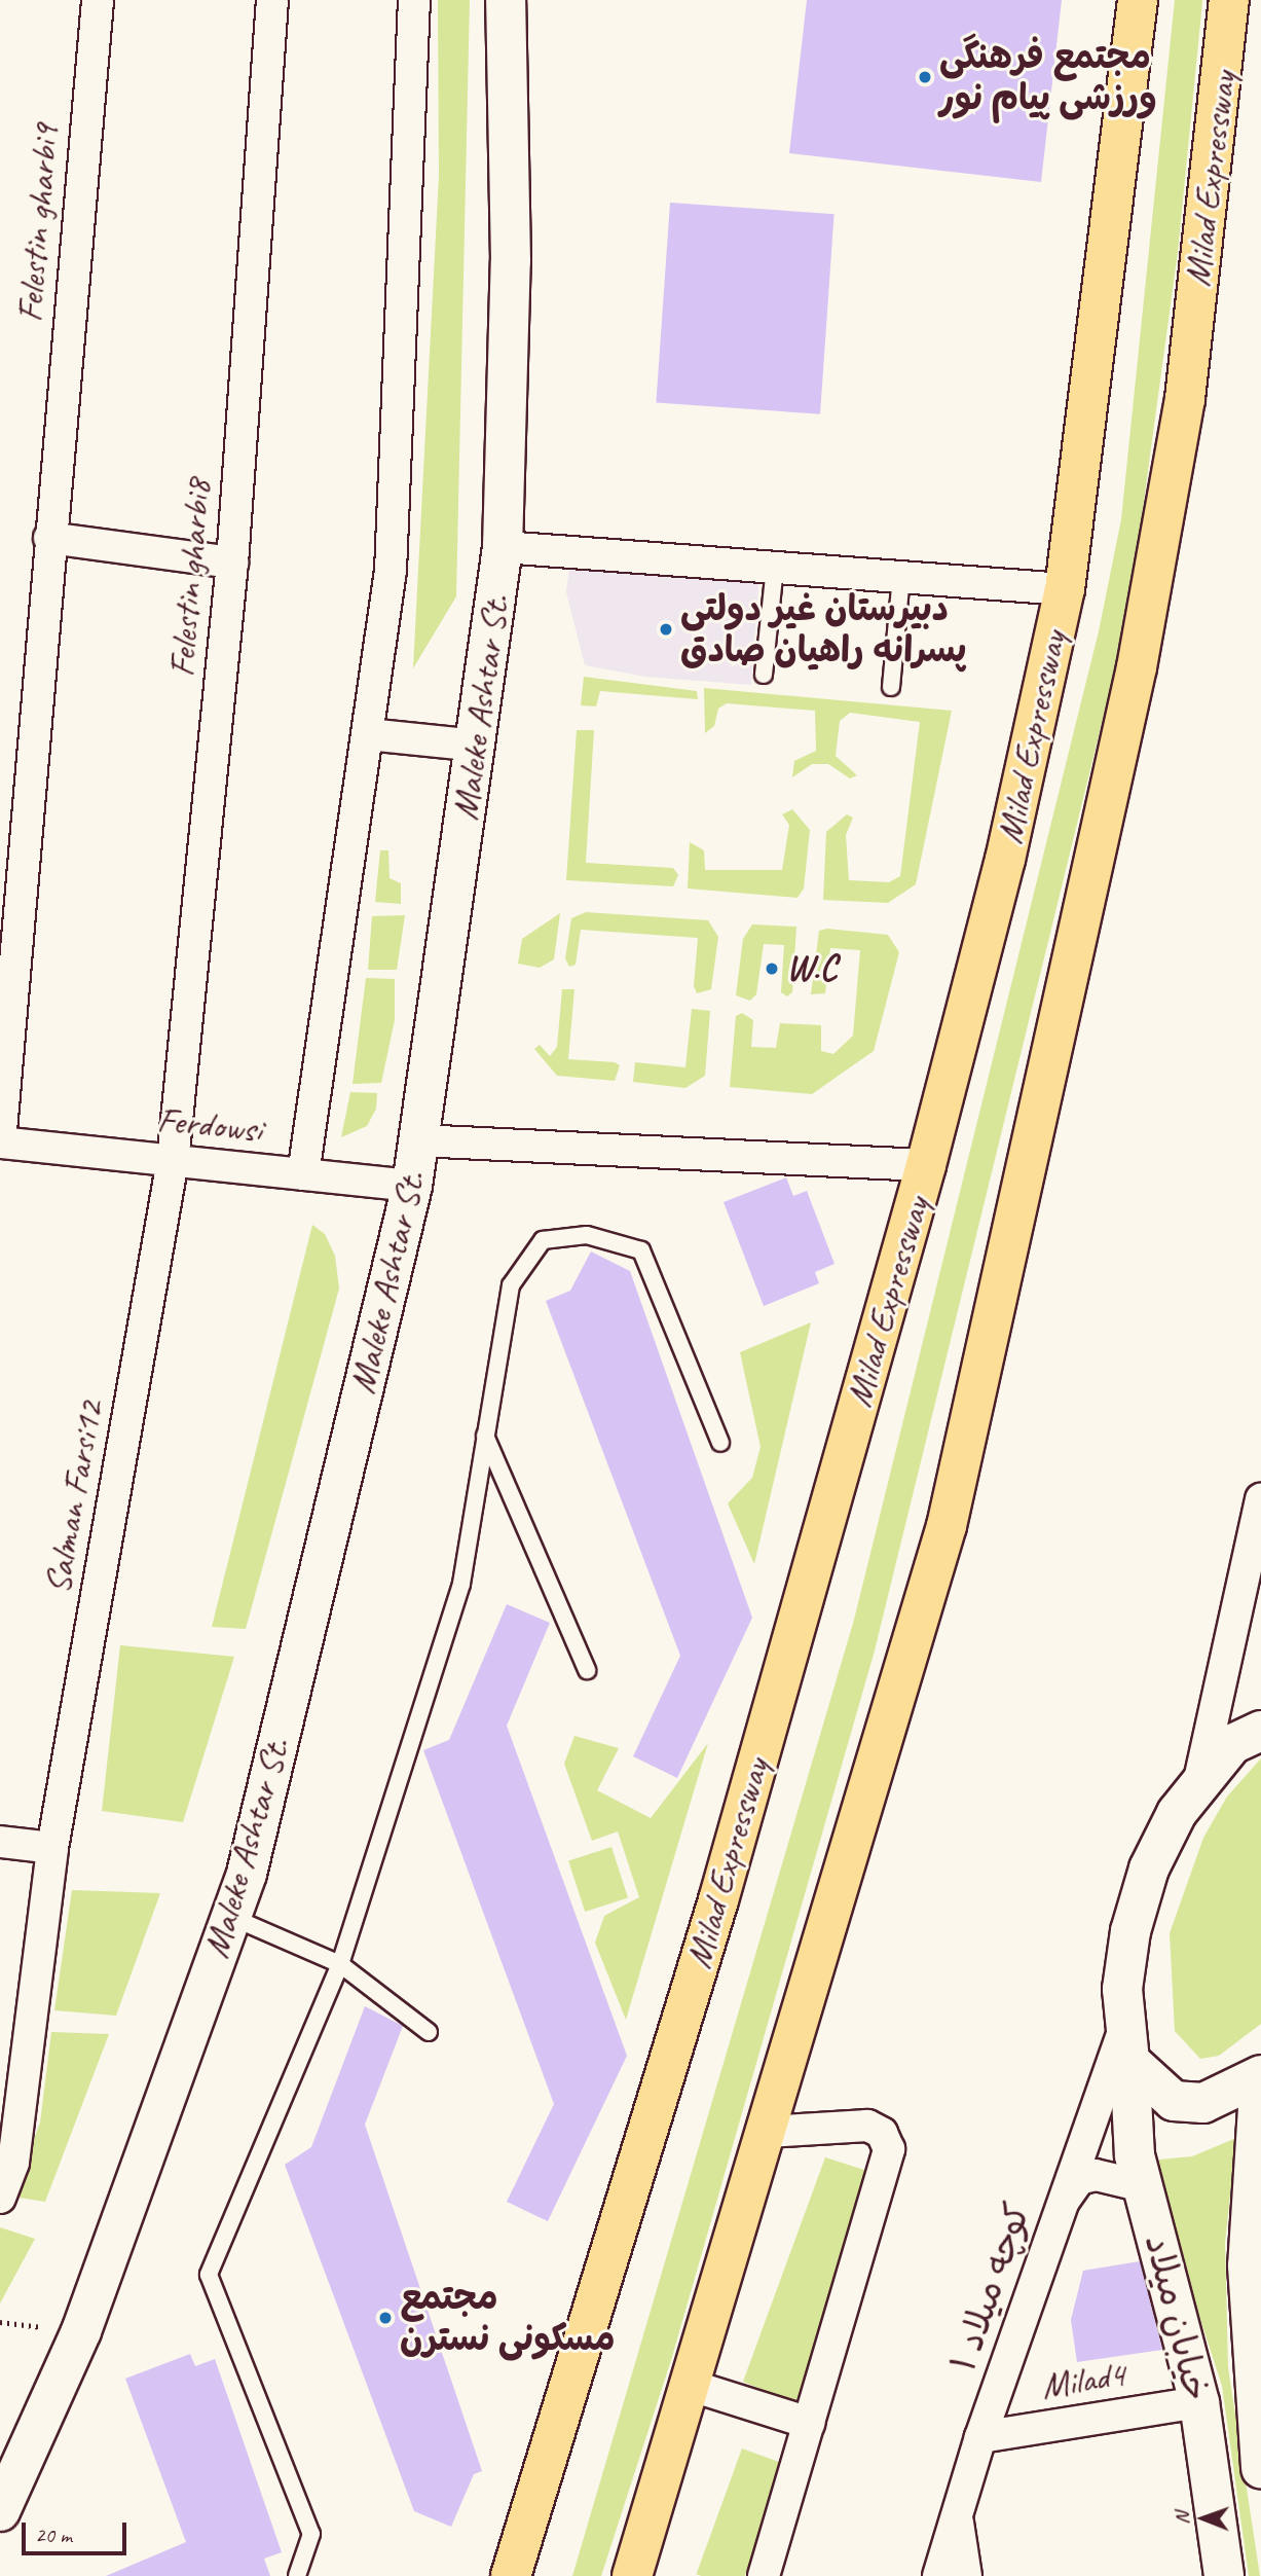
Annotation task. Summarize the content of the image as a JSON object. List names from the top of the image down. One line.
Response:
{"streets":{"highway":["Milad Expressway"],"main road":["Maleke Ashtar St.","خیابان میلاد"],"street":["Felestin gharbi9","Felestin gharbi8","Ferdowsi","Salman Farsi12","کوچه میلاد ۱","Milad4"]},"crossings":[["Felestin gharbi9","Ferdowsi"],["Felestin gharbi8","Ferdowsi"],["Felestin gharbi8","Salman Farsi12"],["Maleke Ashtar St.","Ferdowsi"],["Ferdowsi","Salman Farsi12"],["کوچه میلاد ۱","خیابان میلاد"],["کوچه میلاد ۱","Milad4"],["خیابان میلاد","Milad4"]],"places":["مجتمع فرهنگی ورزشی پیام نور","دبیرستان غیر دولتی پسرانه راهیان صادق","W.C","مجتمع مسکونی نسترن"],"scale_bar":"20 m","north":"left"}
